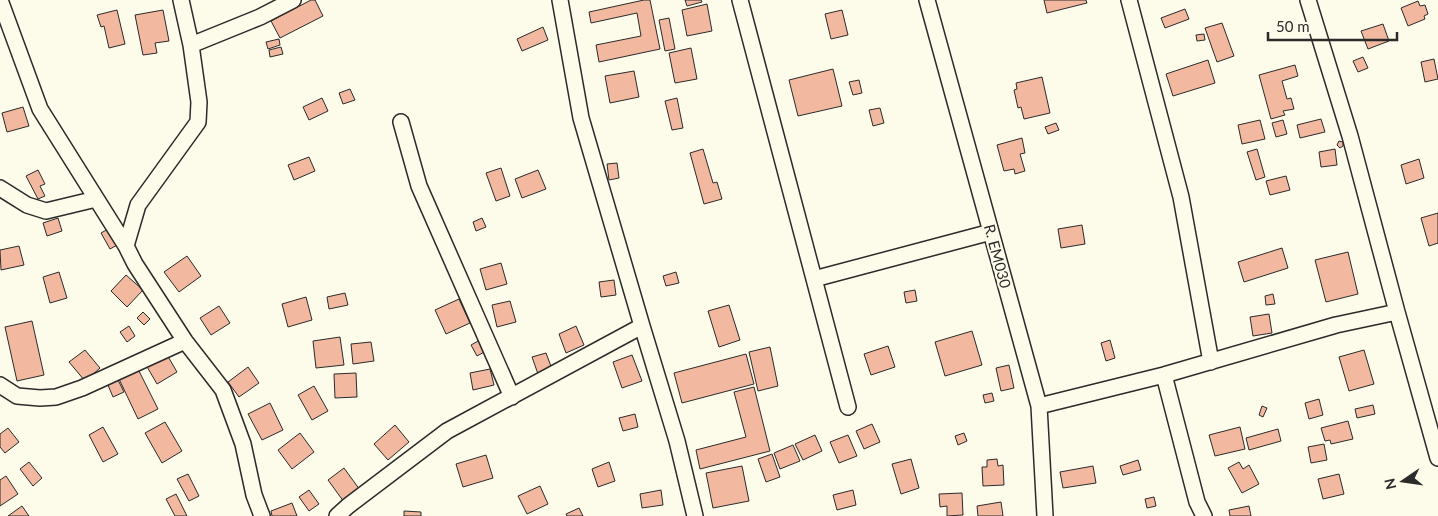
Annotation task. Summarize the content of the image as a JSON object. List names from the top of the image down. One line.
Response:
{"streets":{"street":["R. EM030"]},"scale_bar":"50 m","north":"left"}
